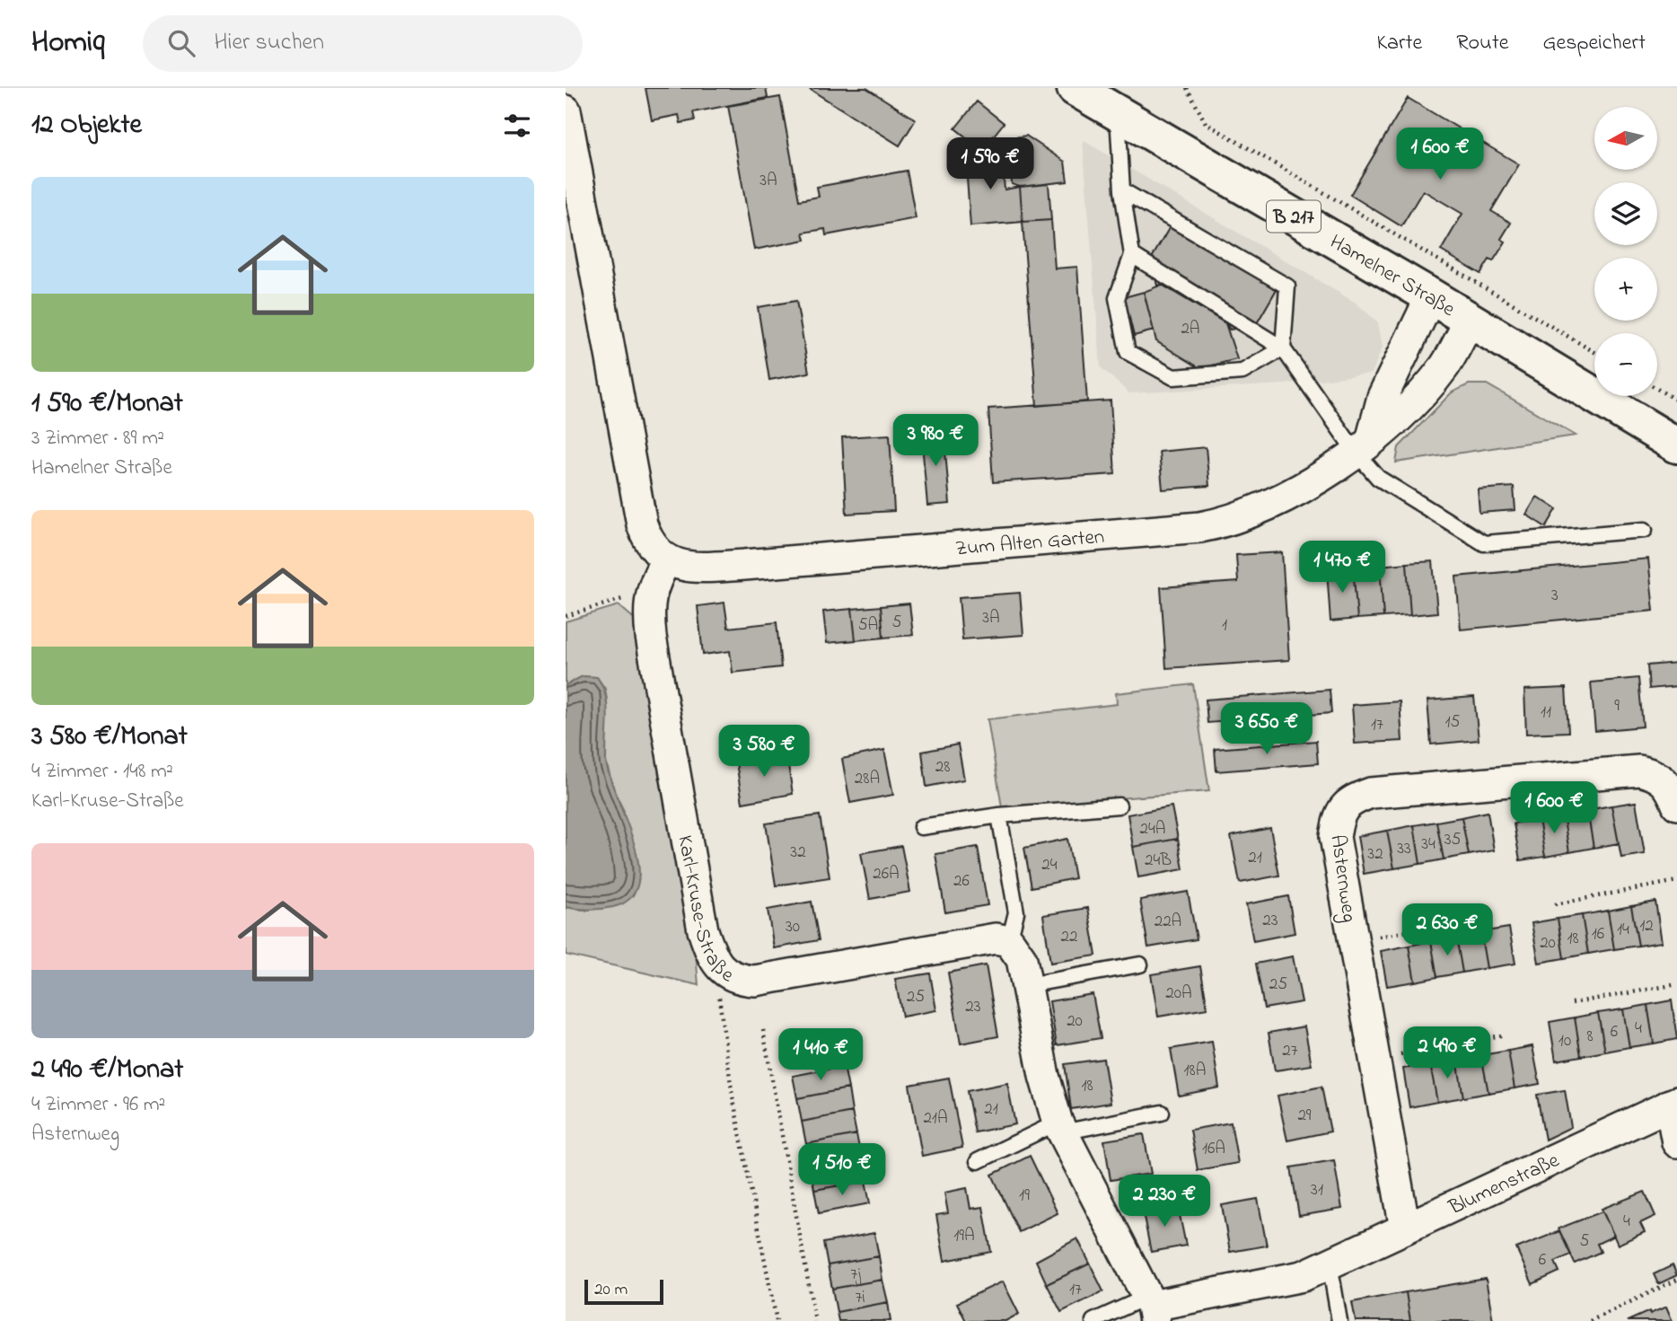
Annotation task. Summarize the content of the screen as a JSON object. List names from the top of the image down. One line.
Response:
{"streets":{"main road":["B 217","Hamelner Straße"],"street":["Zum Alten Garten","Asternweg","Karl-Kruse-Straße","Blumenstraße"]},"crossings":[["Hamelner Straße","Zum Alten Garten"],["Zum Alten Garten","Karl-Kruse-Straße"],["Asternweg","Blumenstraße"]],"house_numbers":["3A","2A","3","3A","5","5A","1","9","11","15","17","28","28A","24A","35","34","33","32","32","21","24B","24","26A","26","23","22A","12","30","14","16","22","18","20","25","20A","25","23","20","4","6","8","10","27","18A","18","21","29","21A","16A","31","19","4","19A","5","6","7j","17","7i"],"scale_bar":"20 m","north":"left","page":{"header":"Homiq","search":"Hier suchen","nav":["Karte","Route","Gespeichert"],"heading":"12 Objekte","map_buttons":["+","−"],"price":["1 600 €","1 590 €","3 980 €","1 470 €","3 650 €","3 580 €","1 600 €","2 630 €","2 490 €","1 410 €","1 510 €","2 230 €"],"list":[{"name":"1 590 €/Monat","note":"3 Zimmer · 89 m² · Hamelner Straße"},{"name":"3 580 €/Monat","note":"4 Zimmer · 148 m² · Karl-Kruse-Straße"},{"name":"2 490 €/Monat","note":"4 Zimmer · 96 m² · Asternweg"}],"scale":"20 m"}}
